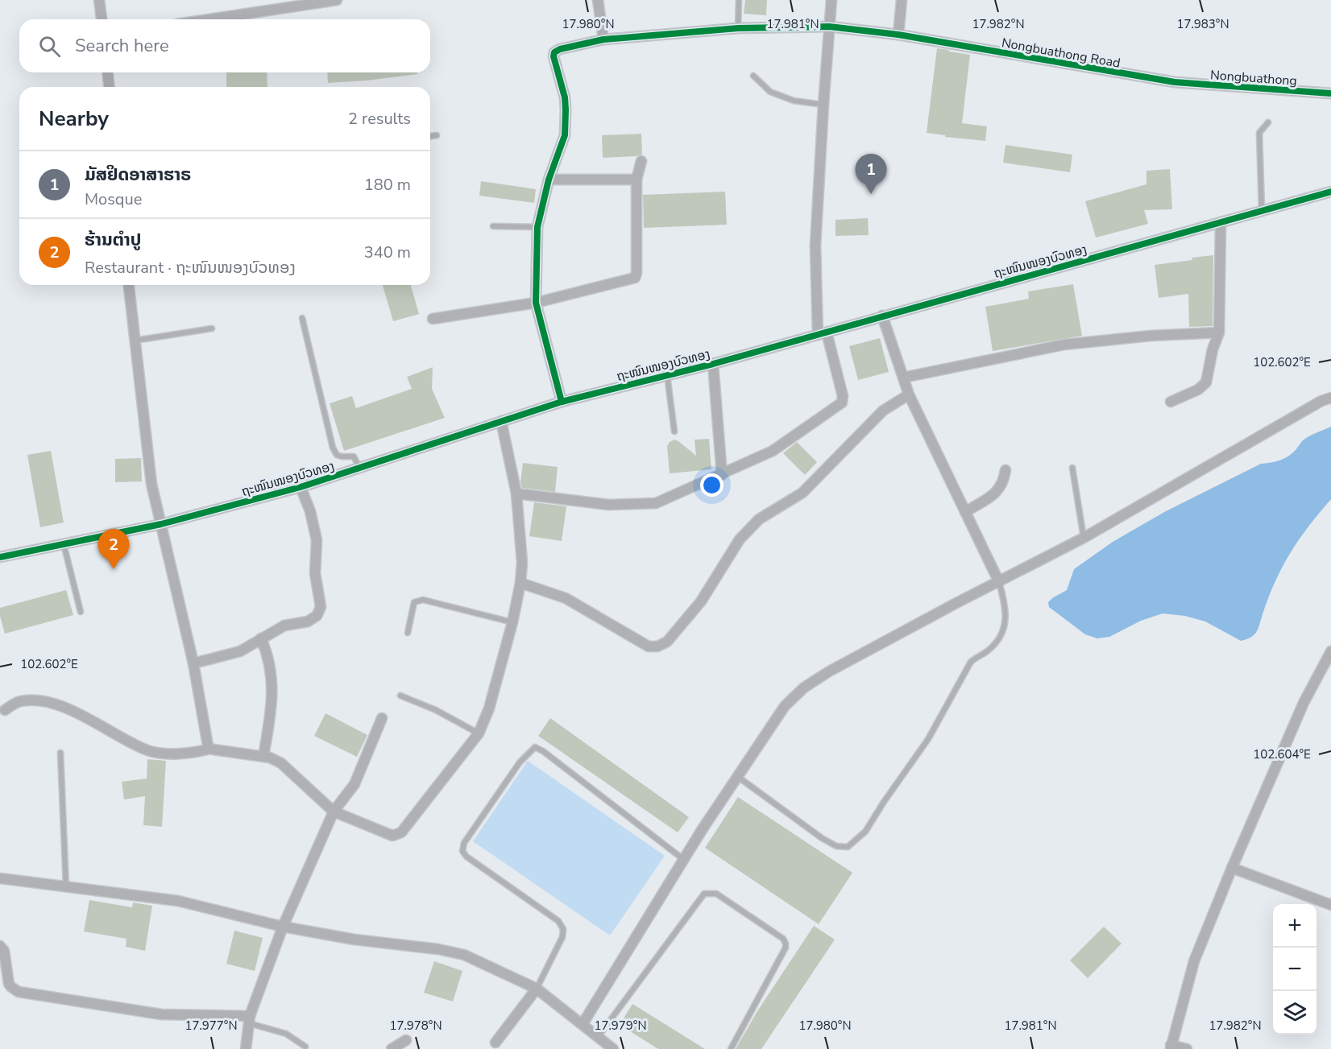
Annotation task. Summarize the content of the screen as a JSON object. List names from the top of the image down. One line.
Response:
{"streets":{"street":["Nongbuathong Road","Nongbuathong","ຖະໜົນໜອງບົວທອງ"]},"crossings":[["Nongbuathong Road","Nongbuathong"]],"page":{"search":"Search here","heading":["Nearby","2 results"],"list":[{"mark":"1","name":"ມັສຢິດອາສາຮາຣ","note":"Mosque","value":"180 m"},{"mark":"2","name":"ຮ້ານຕຳປູ","note":"Restaurant · ຖະໜົນໜອງບົວທອງ","value":"340 m"}],"pins":["1","2"],"map_buttons":["+","−"]},"coordinates":["17.980°N","17.981°N","17.982°N","17.983°N","102.602°E","102.604°E","17.977°N","17.978°N","17.979°N"]}
